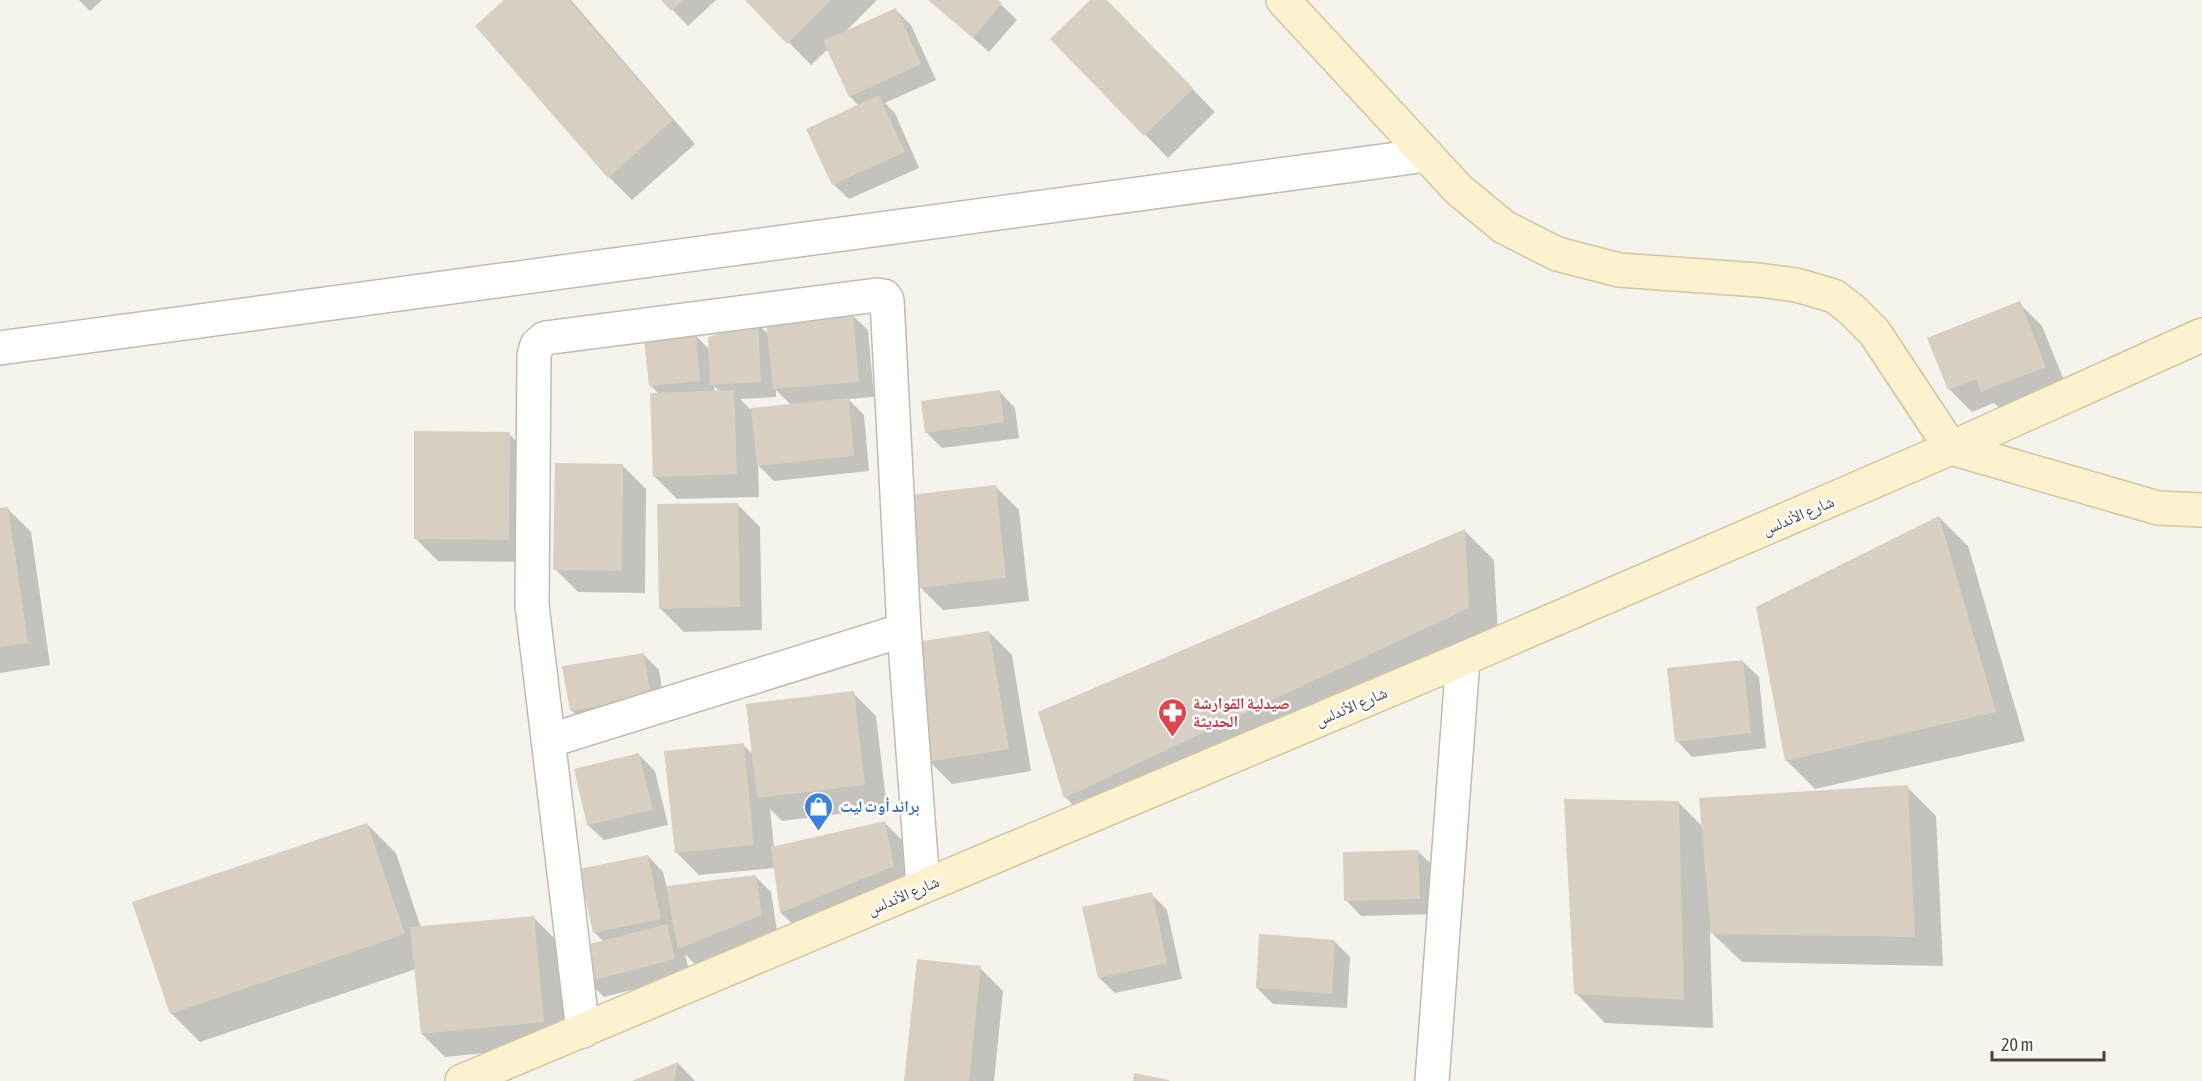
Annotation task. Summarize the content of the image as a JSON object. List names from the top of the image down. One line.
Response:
{"streets":{"main road":["شارع الأندلس"]},"places":{"pharmacy":["صيدلية القوارشة الحديثة"],"shop":["براند أوت ليت"]},"scale_bar":"20 m"}
